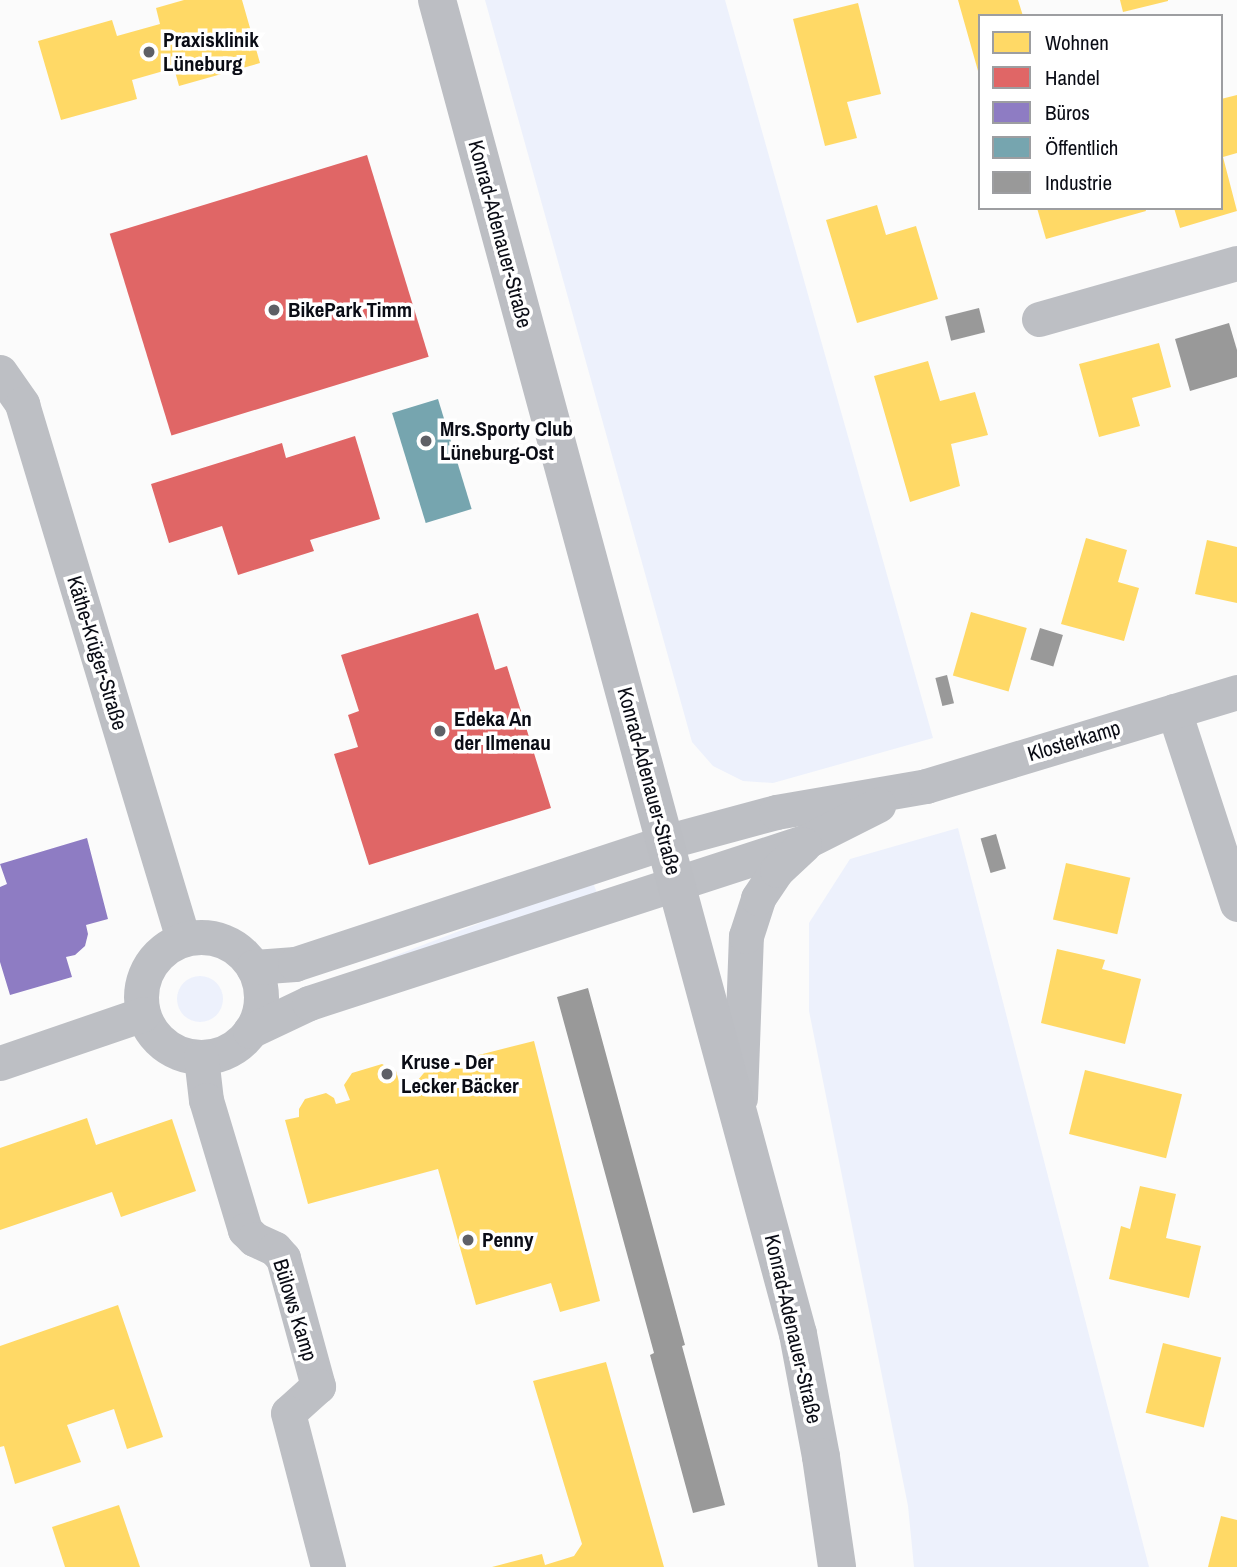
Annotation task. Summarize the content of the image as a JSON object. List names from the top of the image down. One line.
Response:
{"streets":{"main road":["Konrad-Adenauer-Straße"],"street":["Käthe-Krüger-Straße","Klosterkamp","Bülows Kamp"]},"crossings":[["Konrad-Adenauer-Straße","Klosterkamp"],["Käthe-Krüger-Straße","Bülows Kamp"]],"places":["Praxisklinik Lüneburg","BikePark Timm","Mrs.Sporty Club Lüneburg-Ost","Edeka An der Ilmenau","Kruse - Der Lecker Bäcker","Penny"],"legend":["Wohnen","Handel","Büros","Öffentlich","Industrie"]}
